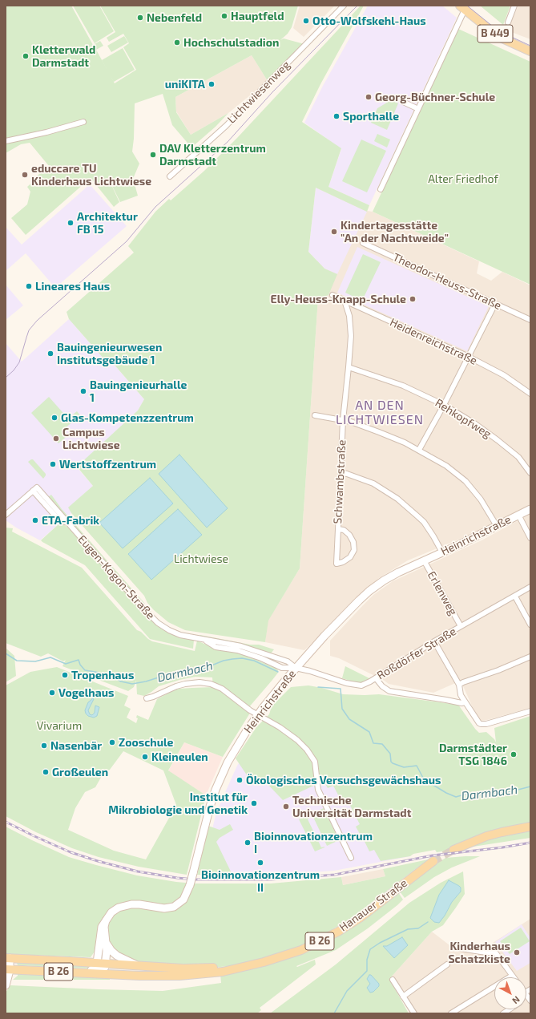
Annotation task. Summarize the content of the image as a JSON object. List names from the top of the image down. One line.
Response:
{"streets":{"main road":["B 449","Heinrichstraße","Hanauer Straße","B 26"],"street":["Lichtwiesenweg","Theodor-Heuss-Straße","Heidenreichstraße","Rehkopfweg","Schwambstraße","Eugen-Kogon-Straße","Erlenweg","Roßdörfer Straße"]},"crossings":[["Heidenreichstraße","Schwambstraße"],["Rehkopfweg","Schwambstraße"],["Heinrichstraße","Eugen-Kogon-Straße"],["Heinrichstraße","Erlenweg"],["Heinrichstraße","Roßdörfer Straße"],["Heinrichstraße","B 26"],["Eugen-Kogon-Straße","Roßdörfer Straße"],["Erlenweg","Roßdörfer Straße"],["Hanauer Straße","B 26"]],"districts":["AN DEN LICHTWIESEN"],"water":["Darmbach"],"parks":["Alter Friedhof","Lichtwiese","Vivarium"],"places":["Hauptfeld","Nebenfeld","Otto-Wolfskehl-Haus","Hochschulstadion","Kletterwald Darmstadt","uniKITA","Georg-Büchner-Schule","Sporthalle","DAV Kletterzentrum Darmstadt","educcare TU Kinderhaus Lichtwiese","Architektur FB 15","Kindertagesstätte \"An der Nachtweide\"","Lineares Haus","Elly-Heuss-Knapp-Schule","Bauingenieurwesen Institutsgebäude 1","Bauingenieurhalle 1","Glas-Kompetenzzentrum","Campus Lichtwiese","Wertstoffzentrum","ETA-Fabrik","Tropenhaus","Vogelhaus","Zooschule","Nasenbär","Darmstädter TSG 1846","Kleineulen","Großeulen","Ökologisches Versuchsgewächshaus","Institut für Mikrobiologie und Genetik","Technische Universität Darmstadt","Bioinnovationzentrum I","Bioinnovationzentrum II","Kinderhaus Schatzkiste"],"north":"bottom right"}
